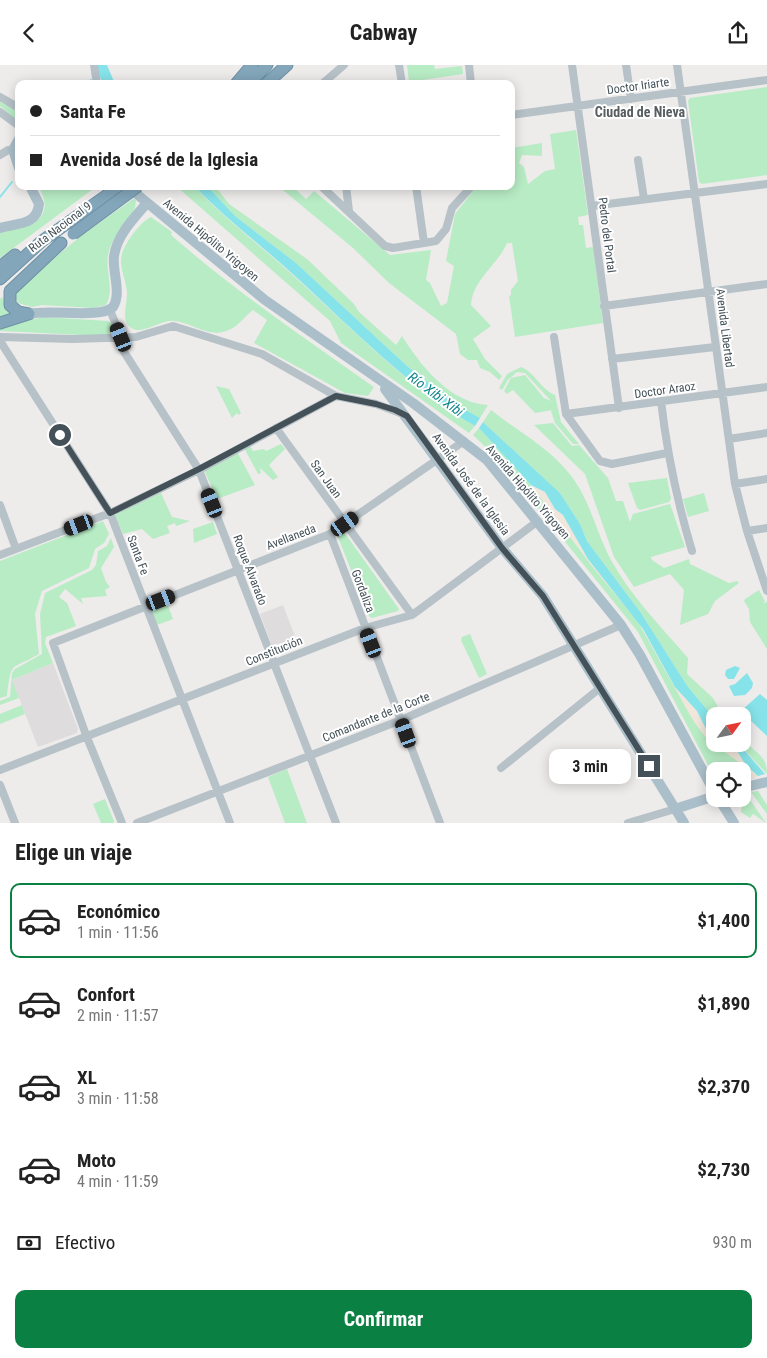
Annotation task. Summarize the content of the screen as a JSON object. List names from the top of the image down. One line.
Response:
{"streets":{"highway":["Ruta Nacional 9"],"main road":["Avenida Hipólito Yrigoyen","Avenida José de la Iglesia"],"street":["Doctor Iriarte","Pedro del Portal","Avenida Libertad","Doctor Araoz","San Juan","Avellaneda","Santa Fe","Roque Alvarado","Gordaliza","Constitución","Comandante de la Corte"]},"crossings":[["Doctor Iriarte","Pedro del Portal"],["Doctor Iriarte","Avenida Libertad"],["Pedro del Portal","Doctor Araoz"],["Avenida Hipólito Yrigoyen","Avenida José de la Iglesia"],["Avenida Hipólito Yrigoyen","Avellaneda"],["Avenida Hipólito Yrigoyen","Constitución"],["Avenida Hipólito Yrigoyen","Comandante de la Corte"],["Avenida Libertad","Doctor Araoz"],["San Juan","Avellaneda"],["San Juan","Constitución"],["Avenida José de la Iglesia","Avellaneda"],["Avenida José de la Iglesia","Constitución"],["Avenida José de la Iglesia","Comandante de la Corte"],["Avellaneda","Santa Fe"],["Avellaneda","Roque Alvarado"],["Avellaneda","Gordaliza"],["Avellaneda","Constitución"],["Santa Fe","Constitución"],["Santa Fe","Comandante de la Corte"],["Roque Alvarado","Constitución"],["Roque Alvarado","Comandante de la Corte"],["Gordaliza","Constitución"],["Gordaliza","Comandante de la Corte"]],"districts":["Ciudad de Nieva"],"water":["Río Xibi Xibi"],"north":"top right","page":{"header":"Cabway","banner":["Santa Fe","Avenida José de la Iglesia"],"bubble":"3 min","heading":"Elige un viaje","list":[{"name":"Económico","note":"1 min · 11:56","value":"$1,400"},{"name":"Confort","note":"2 min · 11:57","value":"$1,890"},{"name":"XL","note":"3 min · 11:58","value":"$2,370"},{"name":"Moto","note":"4 min · 11:59","value":"$2,730"}],"pay":["Efectivo","930 m"],"buttons":"Confirmar"}}
